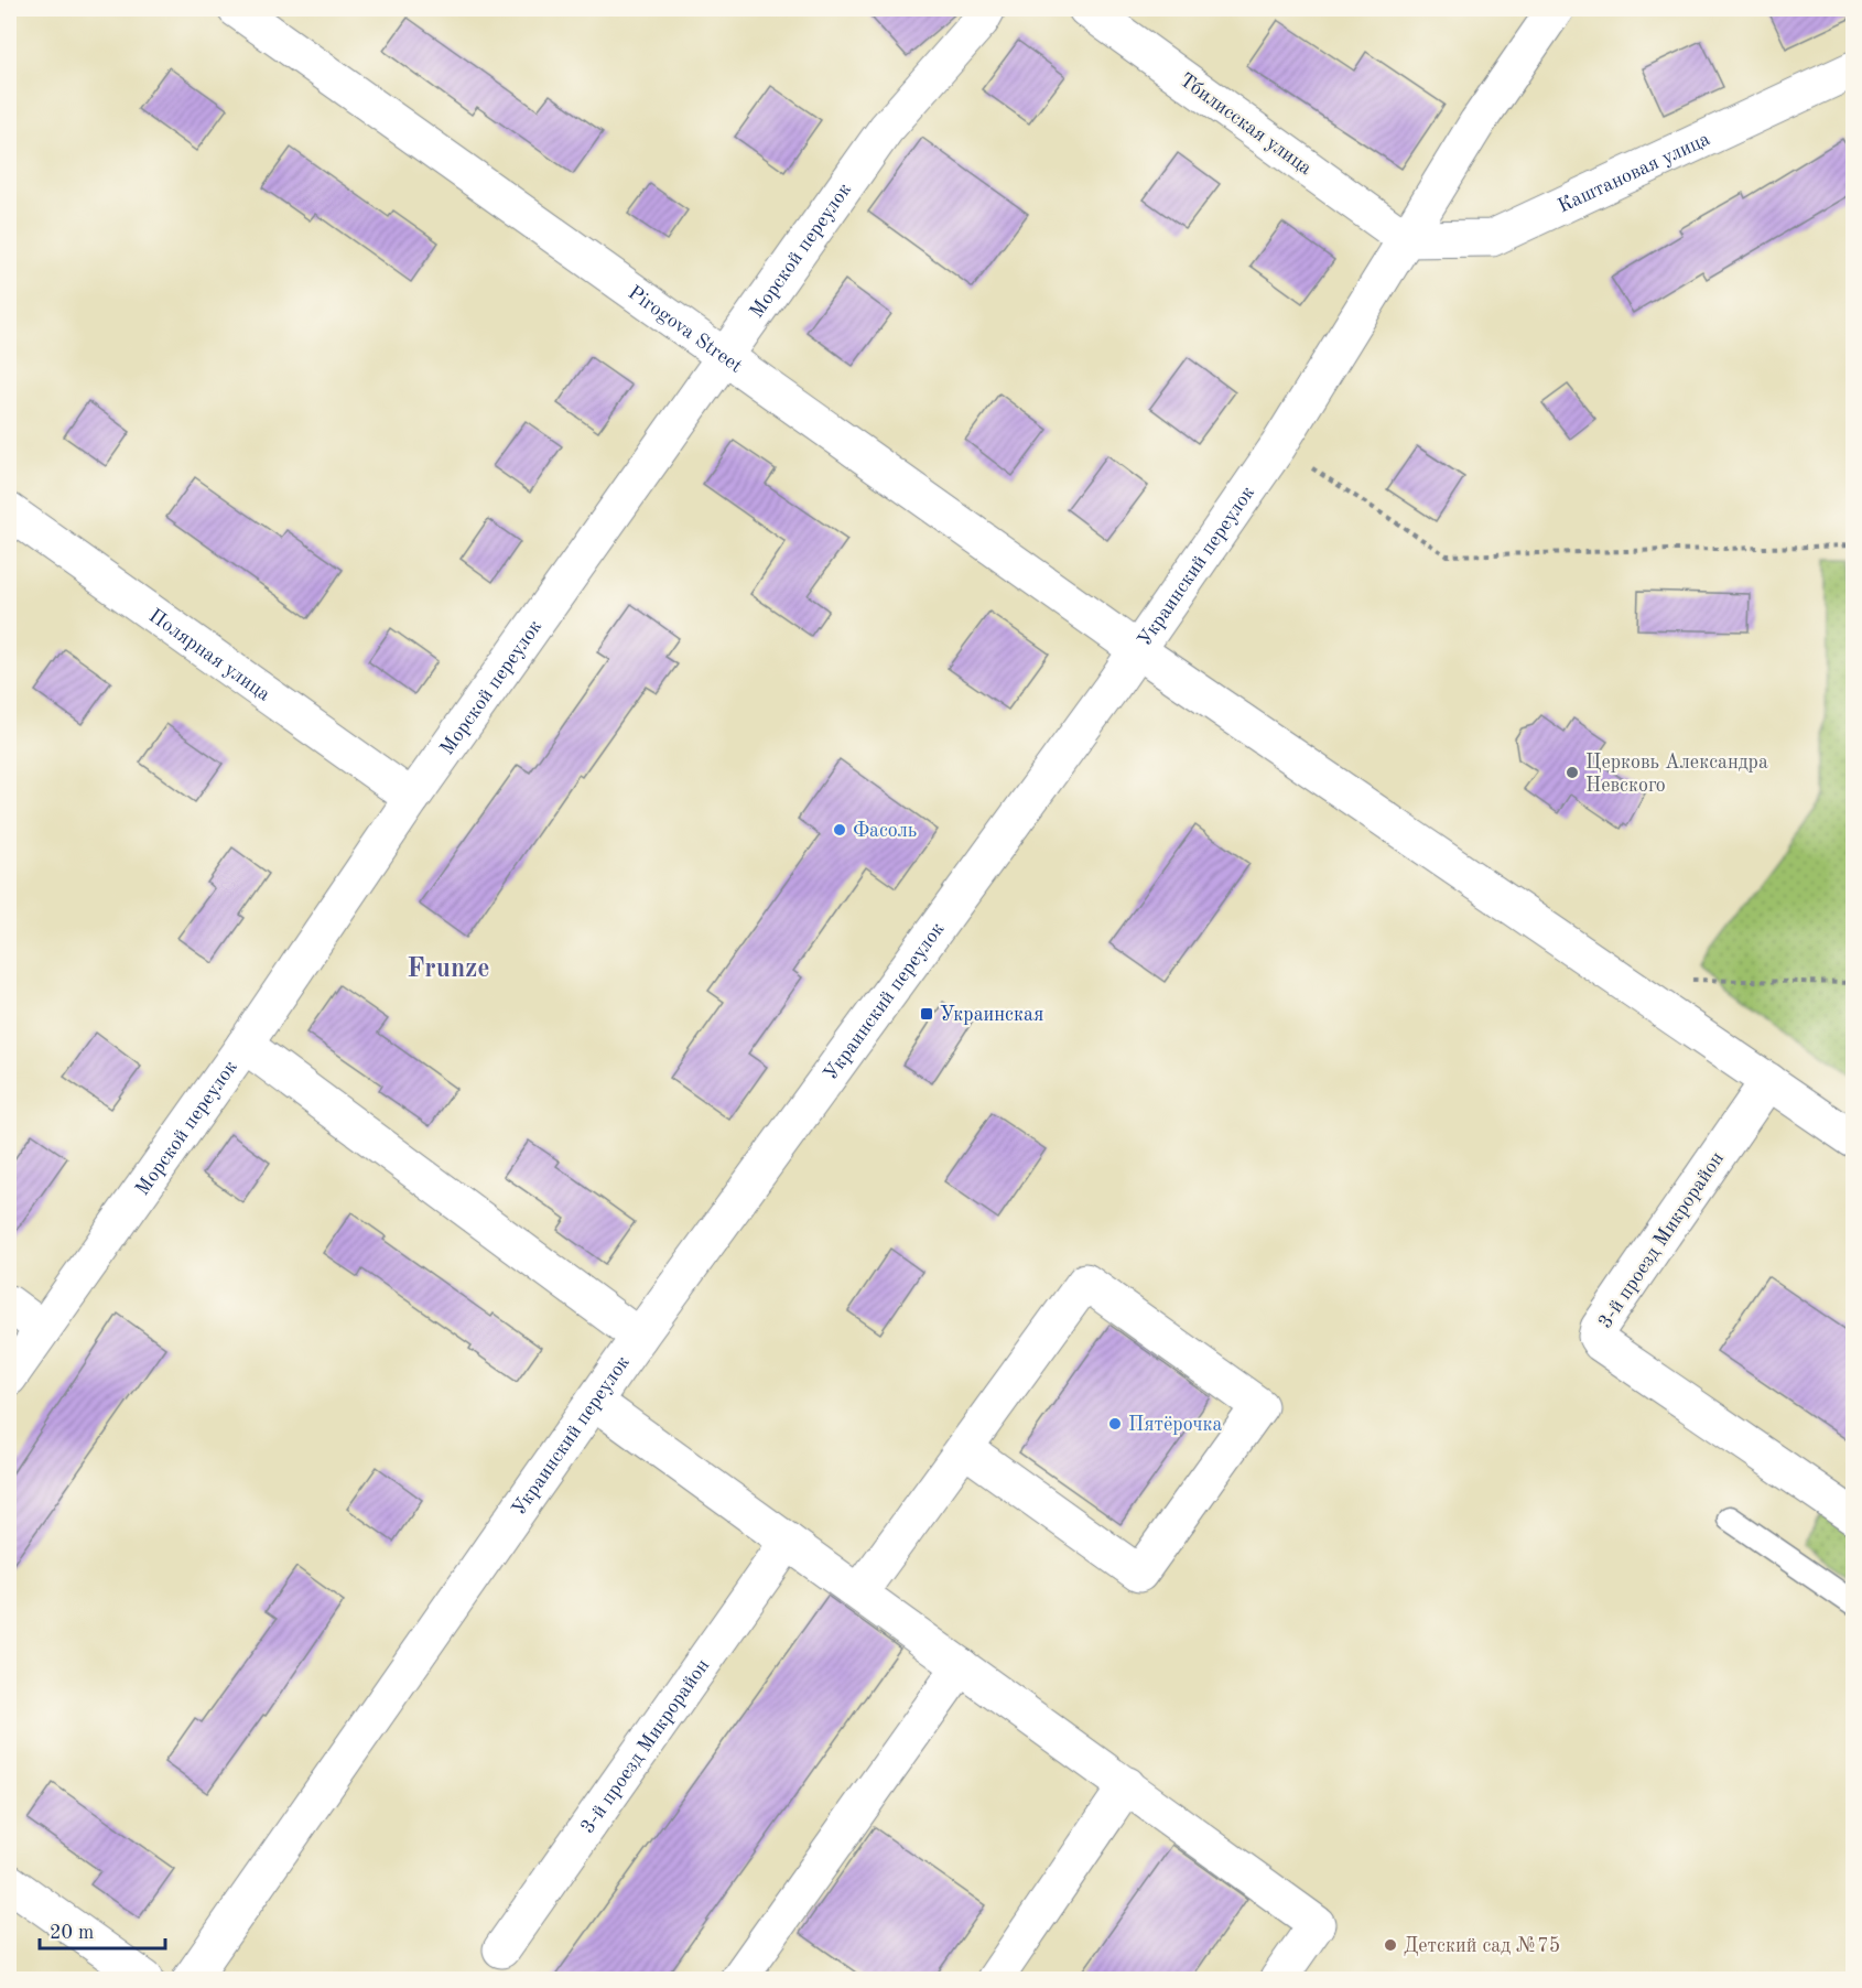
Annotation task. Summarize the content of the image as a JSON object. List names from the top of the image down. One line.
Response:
{"streets":{"street":["Тбилисская улица","Каштановая улица","Морской переулок","Pirogova Street","Украинский переулок","Полярная улица","3-й проезд Микрорайон"]},"crossings":[["Тбилисская улица","Каштановая улица"],["Тбилисская улица","Украинский переулок"],["Каштановая улица","Украинский переулок"],["Морской переулок","Pirogova Street"],["Морской переулок","Полярная улица"],["Pirogova Street","Украинский переулок"],["Pirogova Street","3-й проезд Микрорайон"]],"districts":["Frunze"],"places":{"other":["Церковь Александра Невского","Фасоль","Пятёрочка","Детский сад №75"],"transit":["Украинская"]},"scale_bar":"20 m"}
